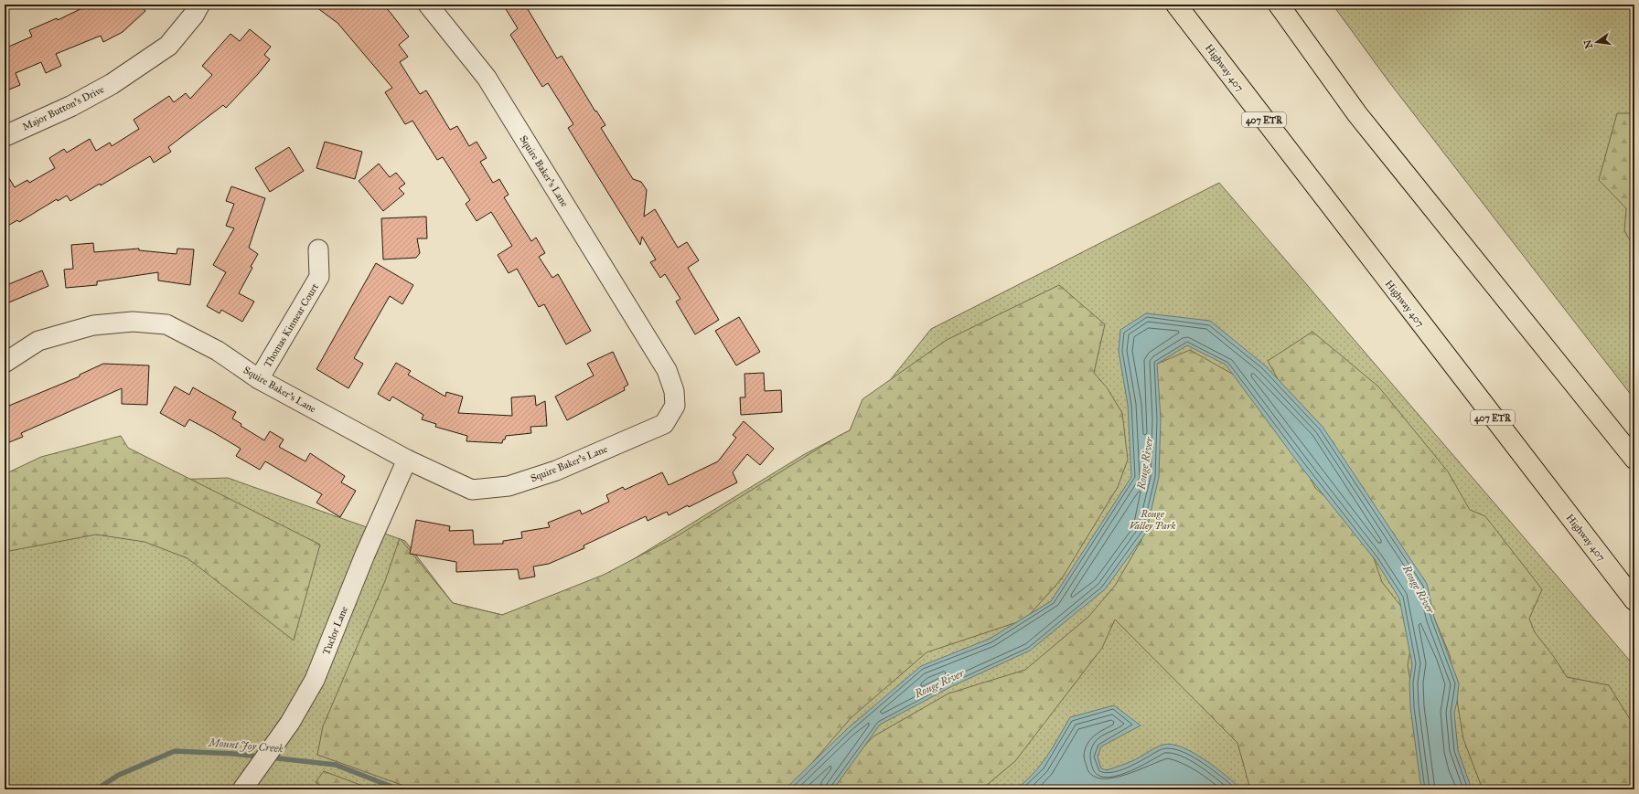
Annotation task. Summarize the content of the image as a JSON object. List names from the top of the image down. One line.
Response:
{"streets":{"highway":["Highway 407","407 ETR"],"street":["Major Button's Drive","Squire Baker's Lane","Thomas Kinnear Court","Tuclor Lane"]},"crossings":[["Squire Baker's Lane","Thomas Kinnear Court"],["Squire Baker's Lane","Tuclor Lane"]],"water":["Rouge River","Mount Joy Creek"],"parks":["Rouge Valley Park"],"north":"left"}
